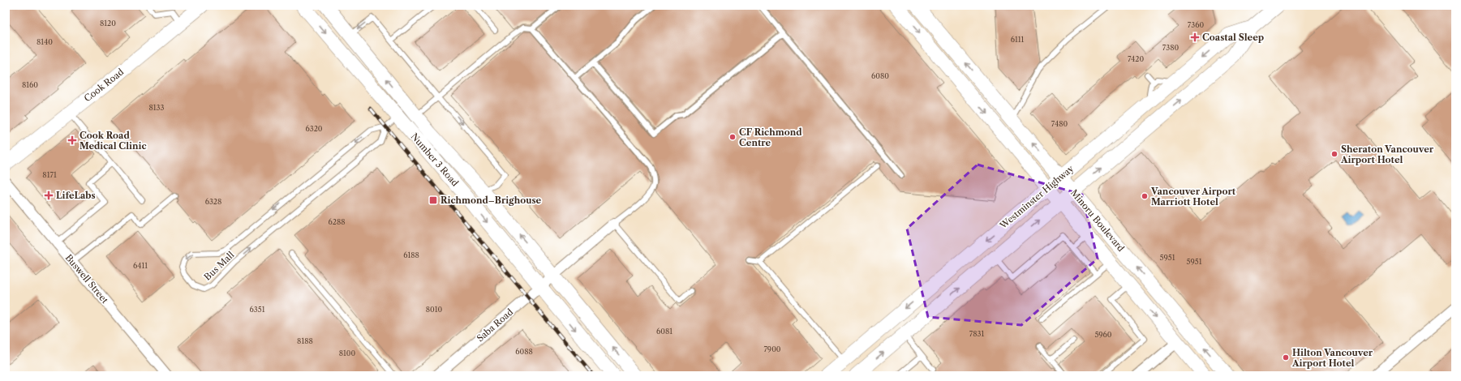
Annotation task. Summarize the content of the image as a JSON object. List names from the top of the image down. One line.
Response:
{"streets":{"main road":["Cook Road","Number 3 Road","Westminster Highway","Minoru Boulevard"],"street":["Buswell Street","Saba Road"],"lane":["Bus Mall"]},"crossings":[["Number 3 Road","Bus Mall"],["Number 3 Road","Saba Road"],["Westminster Highway","Minoru Boulevard"]],"places":{"health":["Coastal Sleep","Cook Road Medical Clinic","LifeLabs"],"other":["CF Richmond Centre","Sheraton Vancouver Airport Hotel","Vancouver Airport Marriott Hotel","Hilton Vancouver Airport Hotel"],"transit":["Richmond–Brighouse"]},"house_numbers":["8120","7360","6111","8140","7380","7420","6080","8160","8133","7480","6320","8171","6328","6288","6188","5951","5951","6411","6351","8010","6081","7831","5960","8188","7900","6088","8100"]}
